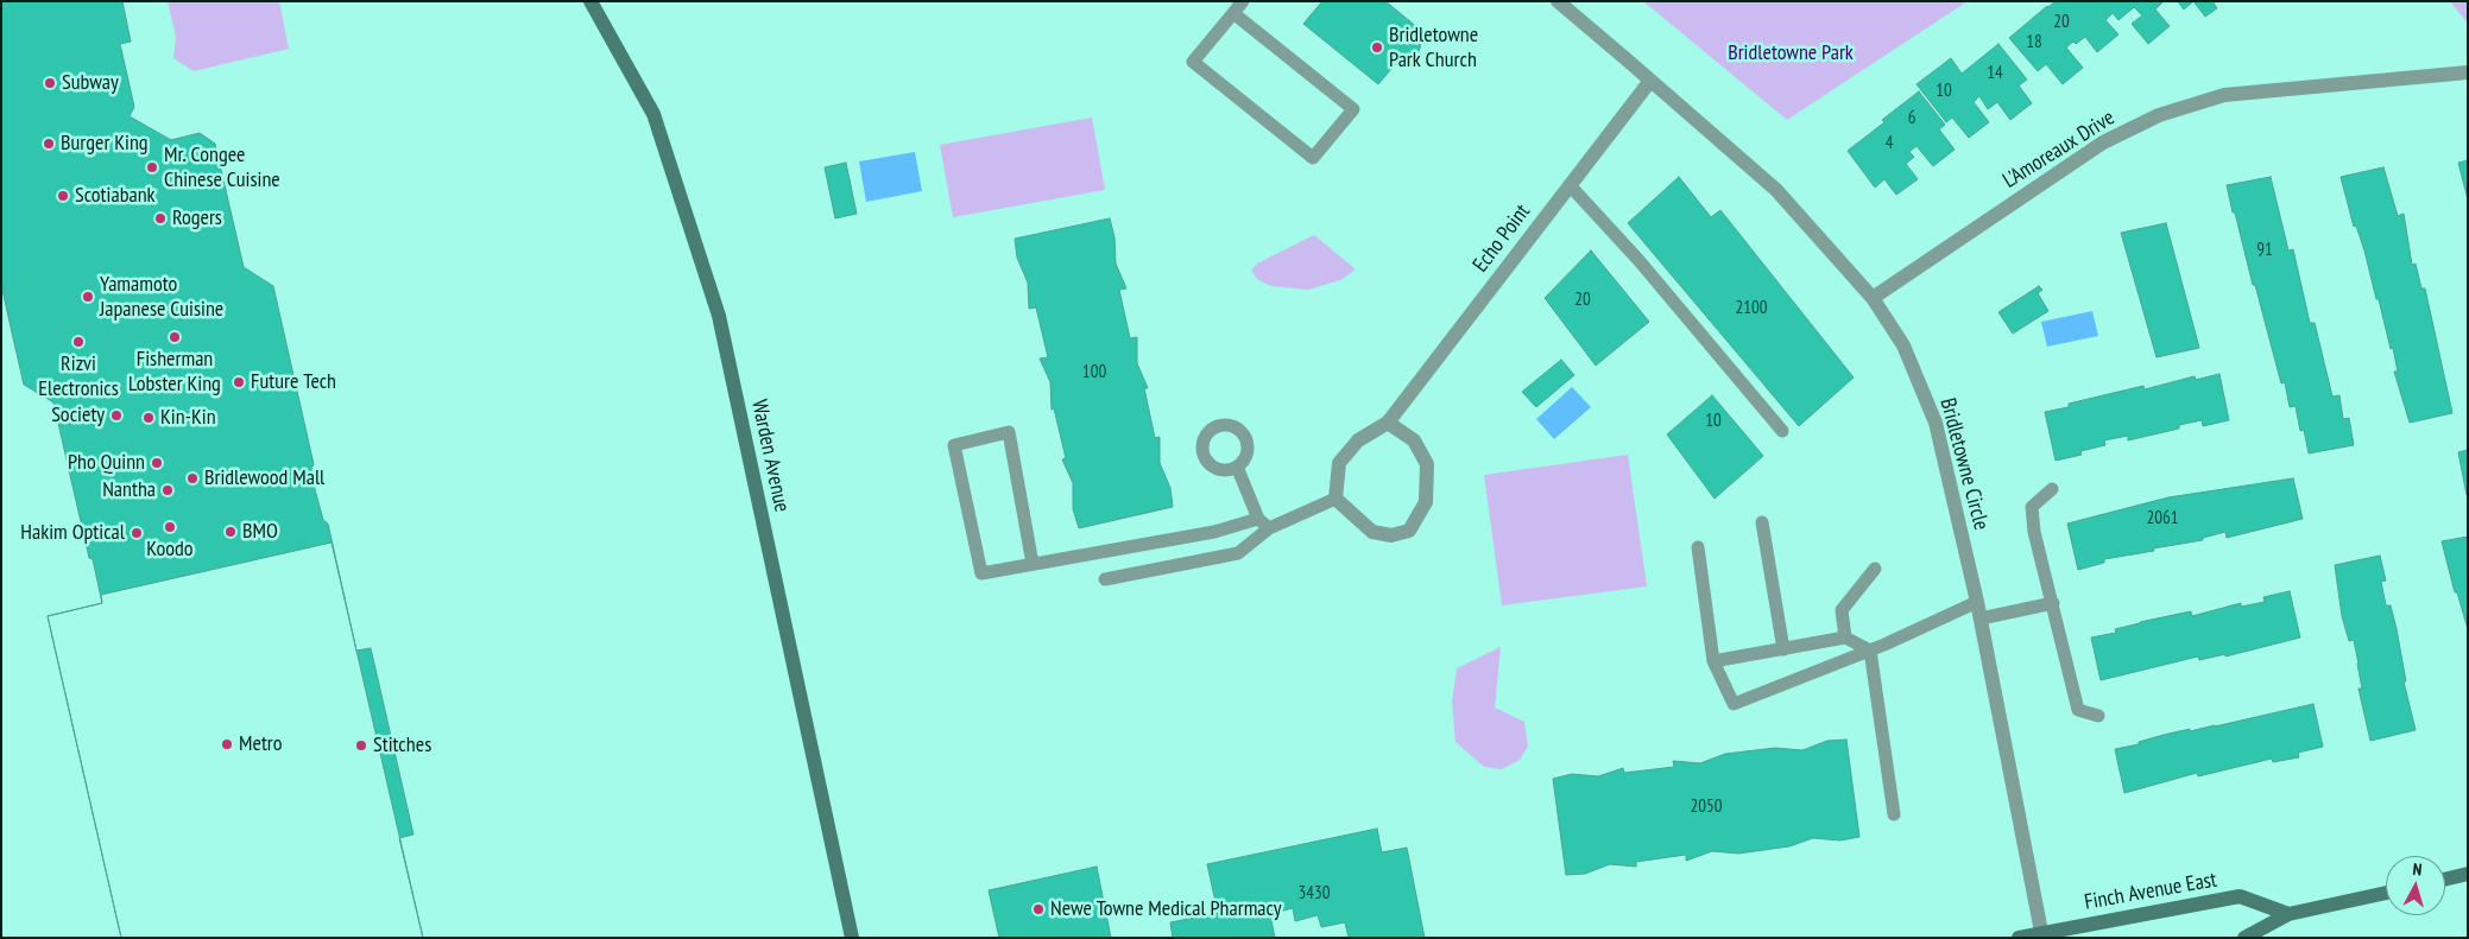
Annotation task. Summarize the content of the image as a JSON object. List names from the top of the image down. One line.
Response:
{"streets":{"main road":["Warden Avenue","Finch Avenue East"],"street":["L'Amoreaux Drive","Echo Point","Bridletowne Circle"]},"crossings":[["L'Amoreaux Drive","Bridletowne Circle"],["Echo Point","Bridletowne Circle"],["Bridletowne Circle","Finch Avenue East"]],"parks":["Bridletowne Park"],"places":["Bridletowne Park Church","Subway","Burger King","Mr. Congee Chinese Cuisine","Scotiabank","Rogers","Yamamoto Japanese Cuisine","Fisherman Lobster King","Rizvi Electronics","Future Tech","Society","Kin-Kin","Pho Quinn","Bridlewood Mall","Nantha","Koodo","BMO","Hakim Optical","Metro","Stitches","Newe Towne Medical Pharmacy"],"house_numbers":["20","18","14","10","6","4","91","20","2100","100","10","2061","2050","3430"],"north":"top"}
